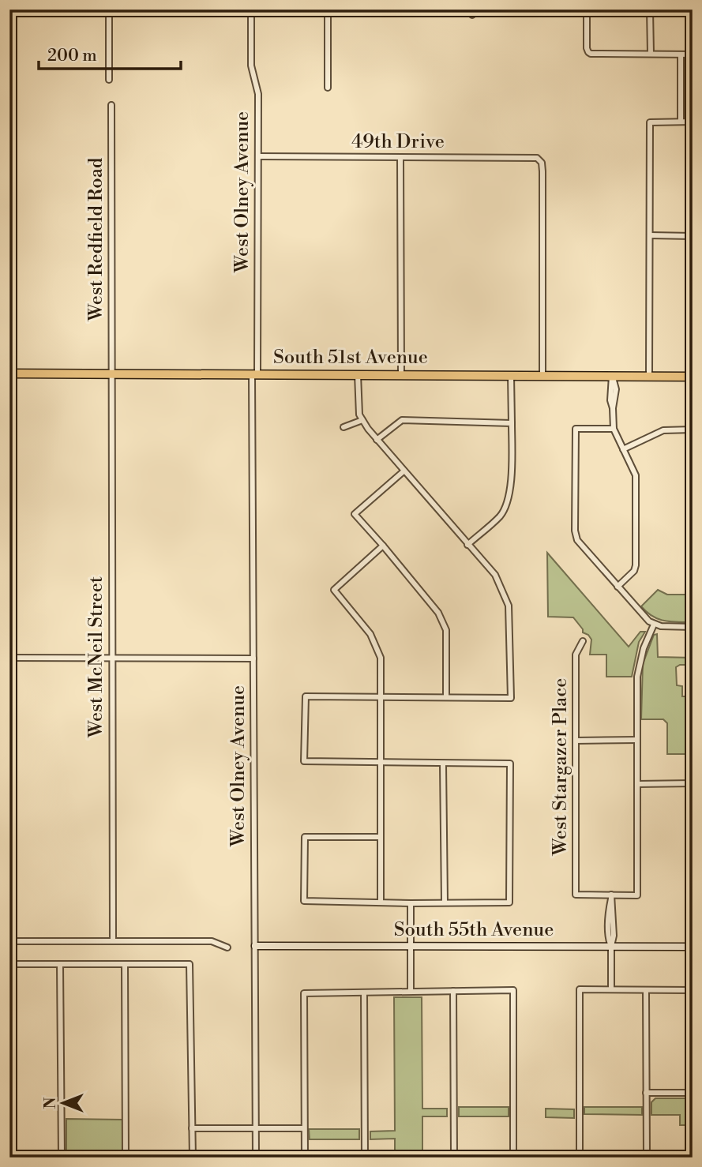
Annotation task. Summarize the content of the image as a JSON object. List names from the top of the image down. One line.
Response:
{"streets":{"main road":["South 51st Avenue"],"street":["49th Drive","West Olney Avenue","West Redfield Road","West McNeil Street","West Stargazer Place","South 55th Avenue"]},"crossings":[["49th Drive","West Olney Avenue"],["49th Drive","South 51st Avenue"],["West Olney Avenue","South 51st Avenue"],["West Olney Avenue","South 55th Avenue"],["West Redfield Road","South 51st Avenue"],["West Redfield Road","West McNeil Street"],["South 51st Avenue","West McNeil Street"]],"scale_bar":"200 m","north":"left"}
